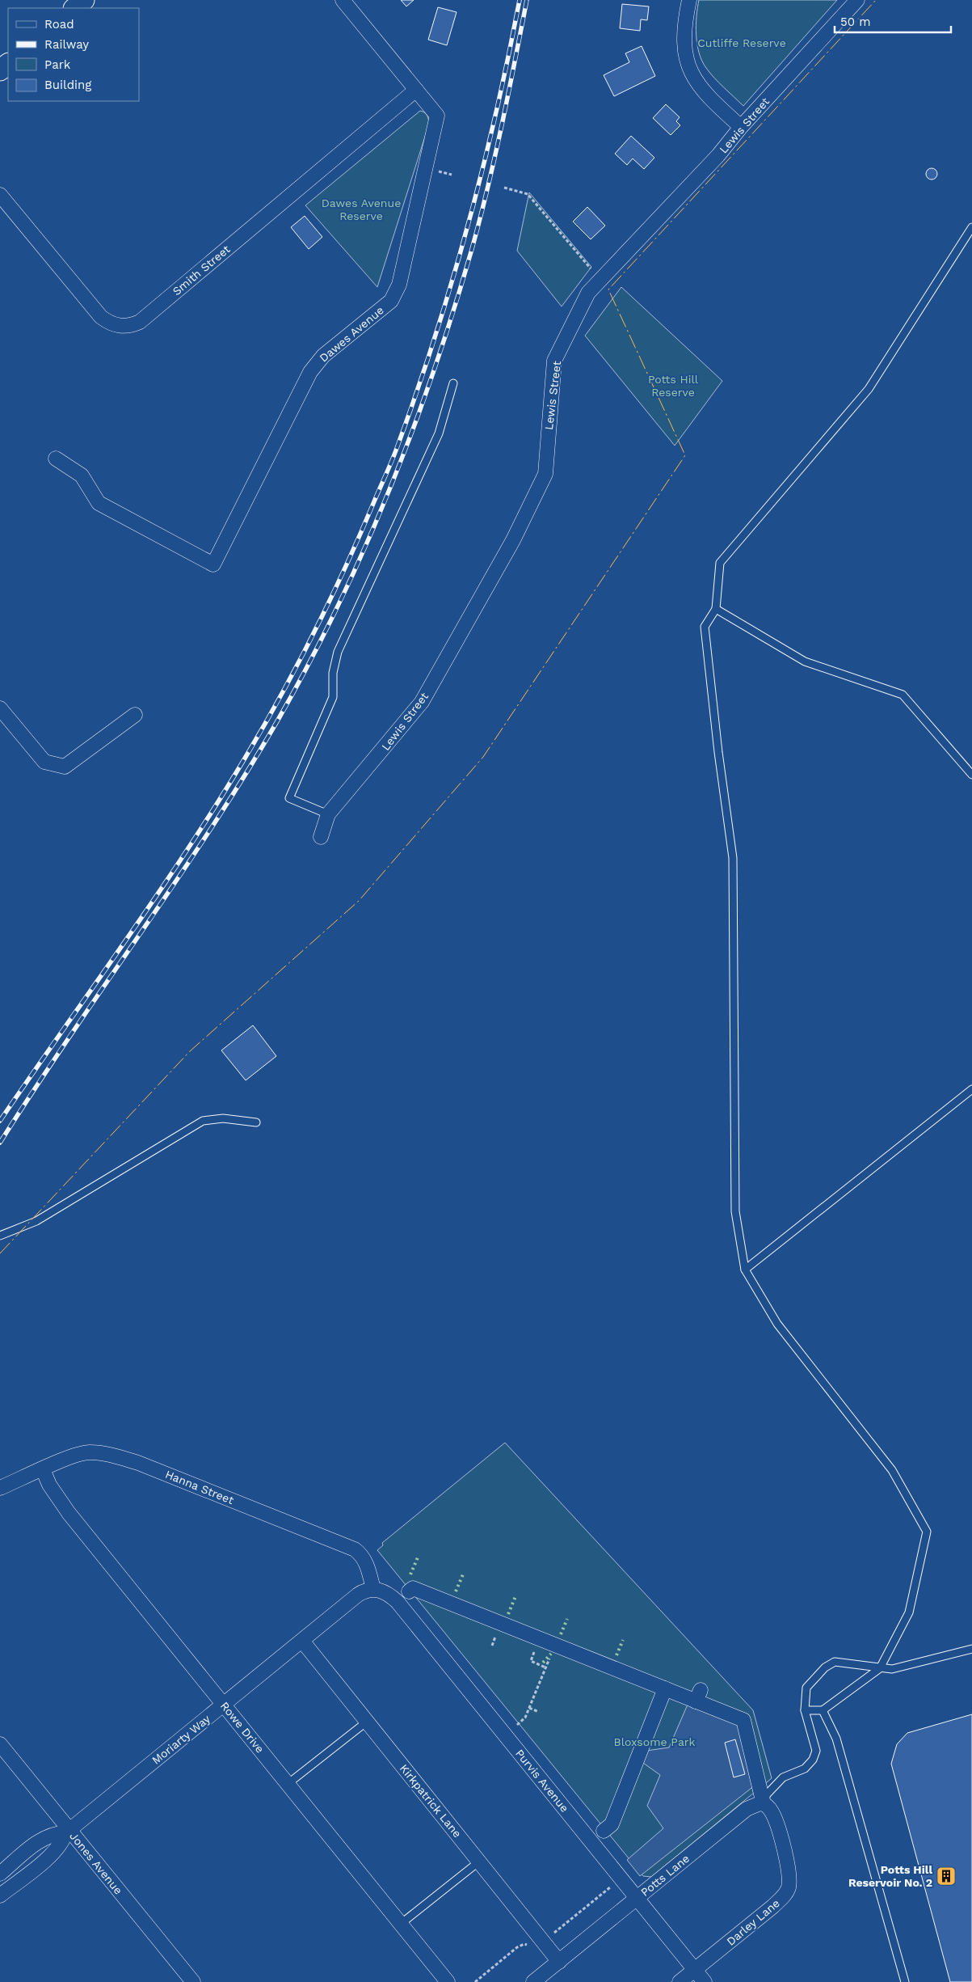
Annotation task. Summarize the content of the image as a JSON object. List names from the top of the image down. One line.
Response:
{"streets":{"street":["Lewis Street","Smith Street","Dawes Avenue","Hanna Street","Rowe Drive","Moriarty Way","Purvis Avenue","Kirkpatrick Lane","Jones Avenue","Potts Lane","Darley Lane"]},"crossings":[["Smith Street","Dawes Avenue"],["Hanna Street","Rowe Drive"],["Hanna Street","Moriarty Way"],["Hanna Street","Purvis Avenue"],["Rowe Drive","Moriarty Way"],["Moriarty Way","Purvis Avenue"],["Moriarty Way","Kirkpatrick Lane"],["Moriarty Way","Jones Avenue"],["Purvis Avenue","Potts Lane"],["Purvis Avenue","Darley Lane"],["Kirkpatrick Lane","Potts Lane"],["Potts Lane","Darley Lane"]],"parks":["Cutliffe Reserve","Dawes Avenue Reserve","Potts Hill Reserve","Bloxsome Park"],"places":{"building":["Potts Hill Reservoir No. 2"]},"legend":["Road","Railway","Park","Building"],"scale_bar":"50 m"}
